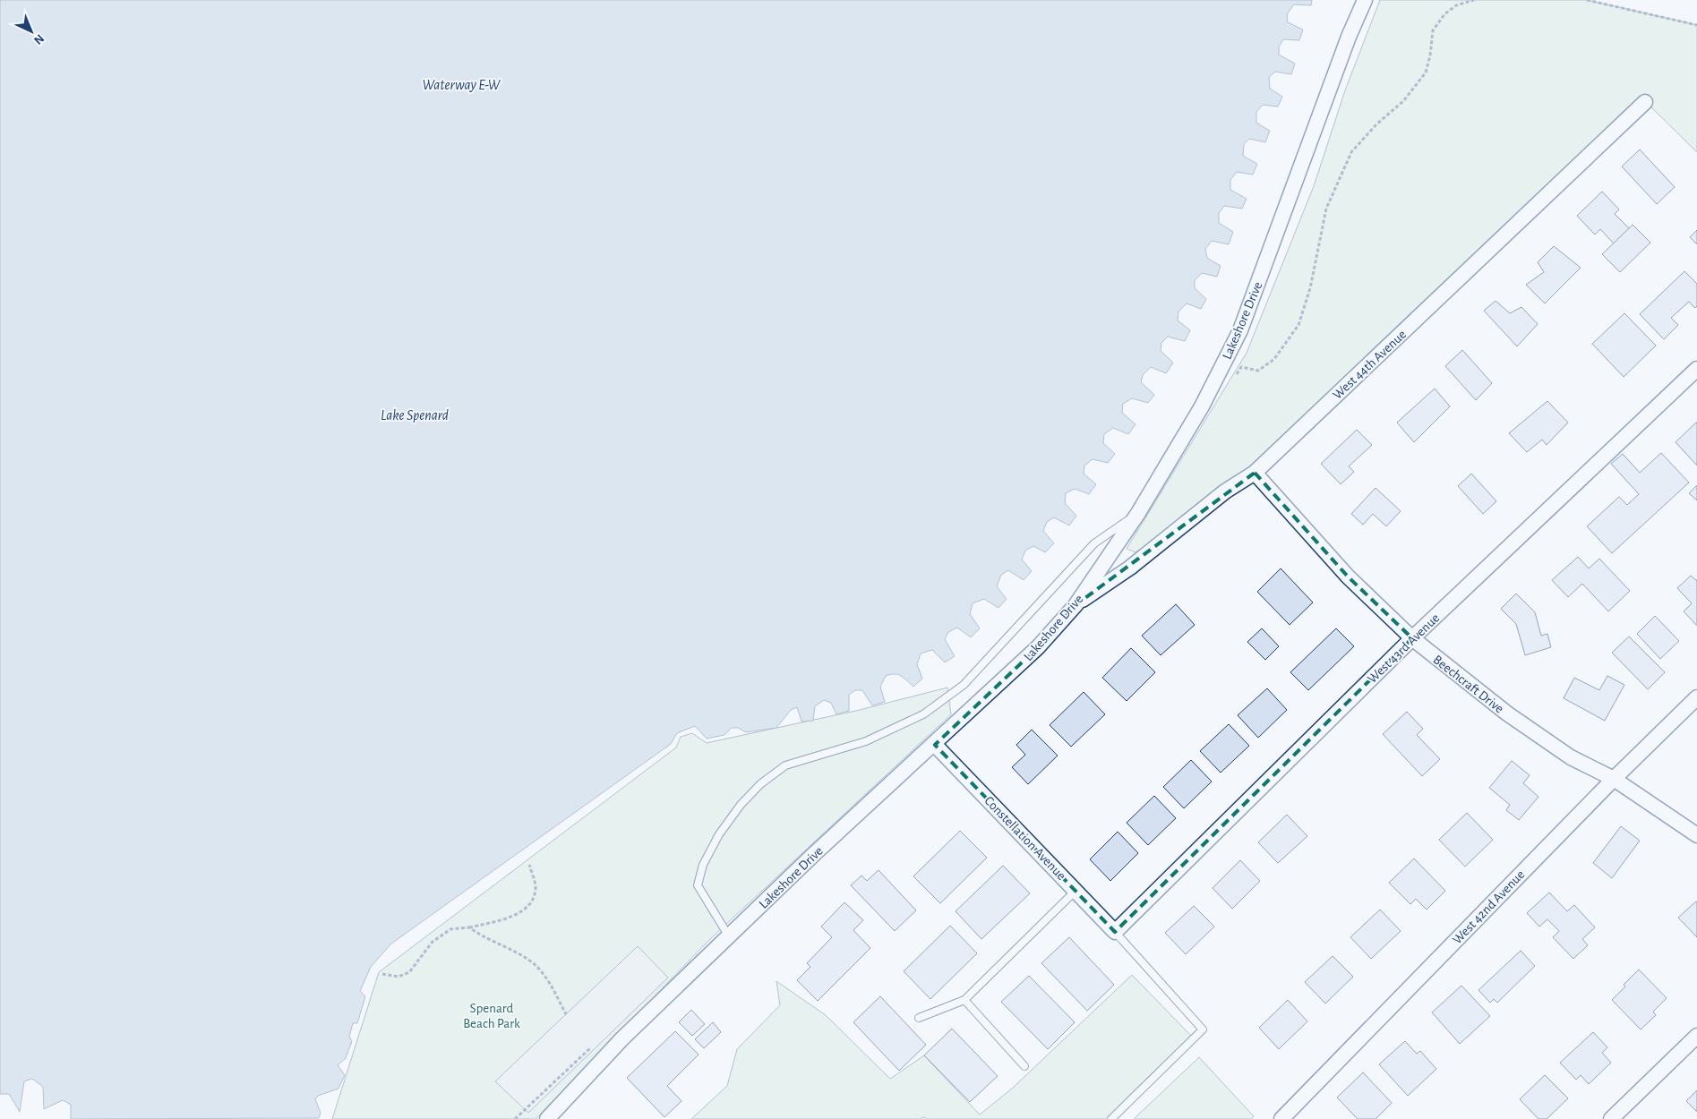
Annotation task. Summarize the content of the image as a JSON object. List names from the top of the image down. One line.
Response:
{"streets":{"street":["Lakeshore Drive","West 44th Avenue","West 43rd Avenue","Beechcraft Drive","Constellation Avenue","West 42nd Avenue"]},"crossings":[["Lakeshore Drive","West 44th Avenue"],["Lakeshore Drive","Constellation Avenue"],["West 44th Avenue","Beechcraft Drive"],["West 43rd Avenue","Beechcraft Drive"],["West 43rd Avenue","Constellation Avenue"],["Beechcraft Drive","West 42nd Avenue"]],"water":["Waterway E-W","Lake Spenard"],"parks":["Spenard Beach Park"],"north":"bottom right"}
